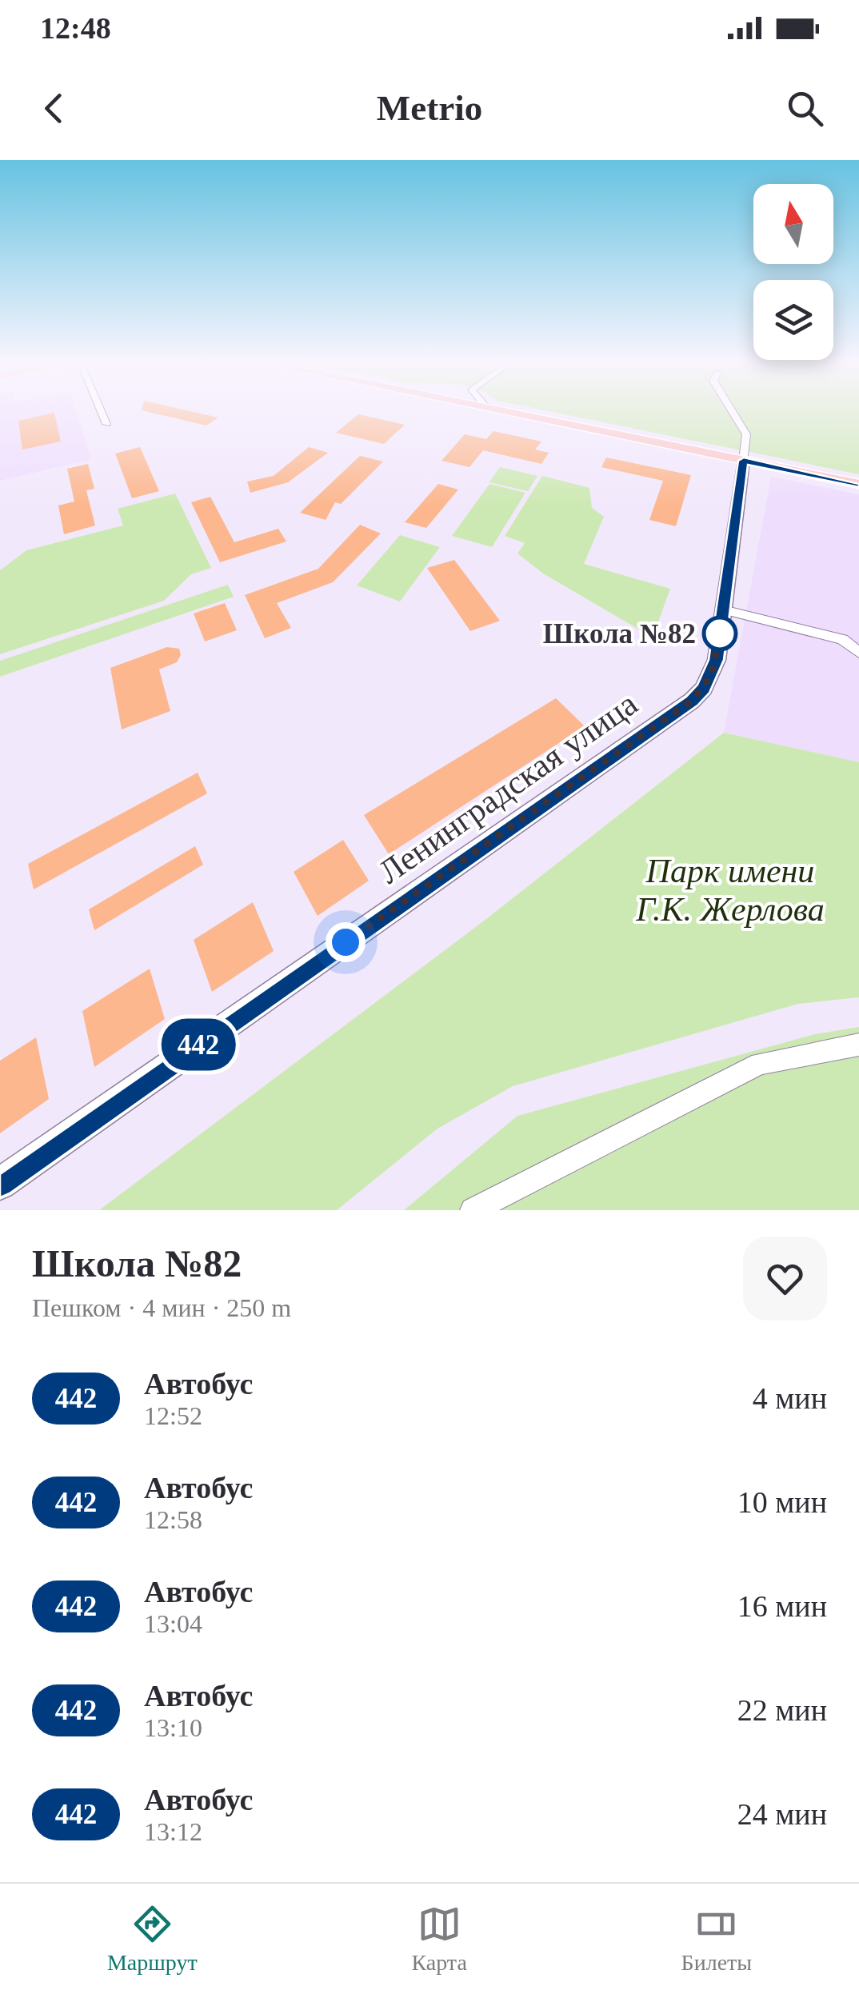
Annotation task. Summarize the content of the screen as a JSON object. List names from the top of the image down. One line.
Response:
{"streets":{"street":["Ленинградская улица"]},"parks":["Парк имени Г.К. Жерлова"],"places":["Школа №82"],"lines":["bus line 442"],"north":"top","page":{"status":"12:48","header":"Metrio","on_map":"442","heading":["Школа №82","Пешком · 4 мин · 250 m"],"list":[{"mark":"442","name":"Автобус","note":"12:52","value":"4 мин"},{"mark":"442","name":"Автобус","note":"12:58","value":"10 мин"},{"mark":"442","name":"Автобус","note":"13:04","value":"16 мин"},{"mark":"442","name":"Автобус","note":"13:10","value":"22 мин"},{"mark":"442","name":"Автобус","note":"13:12","value":"24 мин"}],"tabs":["Маршрут","Карта","Билеты"]}}
